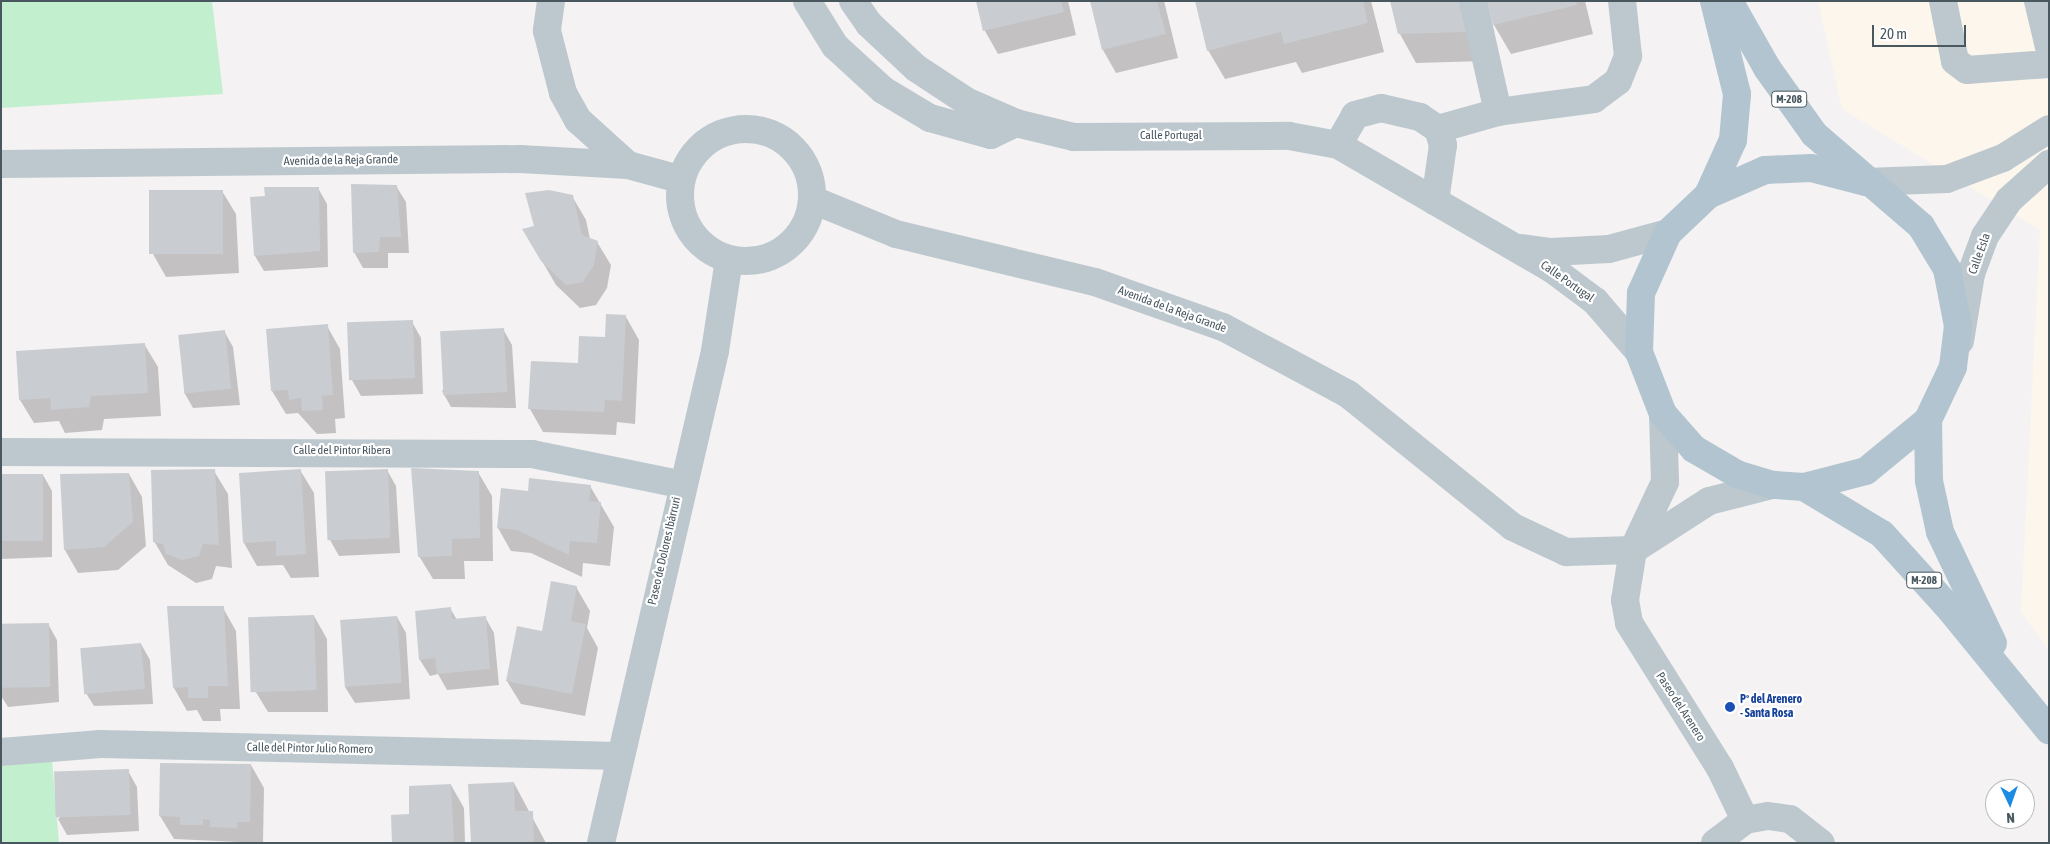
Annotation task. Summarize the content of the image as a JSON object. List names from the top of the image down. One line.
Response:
{"streets":{"main road":["M-208"],"street":["Calle Portugal","Avenida de la Reja Grande","Calle Esla","Calle del Pintor Ribera","Paseo de Dolores Ibárruri","Paseo del Arenero","Calle del Pintor Julio Romero"]},"crossings":[["M-208","Calle Portugal"],["M-208","Calle Esla"],["Avenida de la Reja Grande","Paseo de Dolores Ibárruri"],["Avenida de la Reja Grande","Paseo del Arenero"],["Calle del Pintor Ribera","Paseo de Dolores Ibárruri"],["Paseo de Dolores Ibárruri","Calle del Pintor Julio Romero"]],"places":["Pº del Arenero - Santa Rosa"],"scale_bar":"20 m","north":"bottom"}
